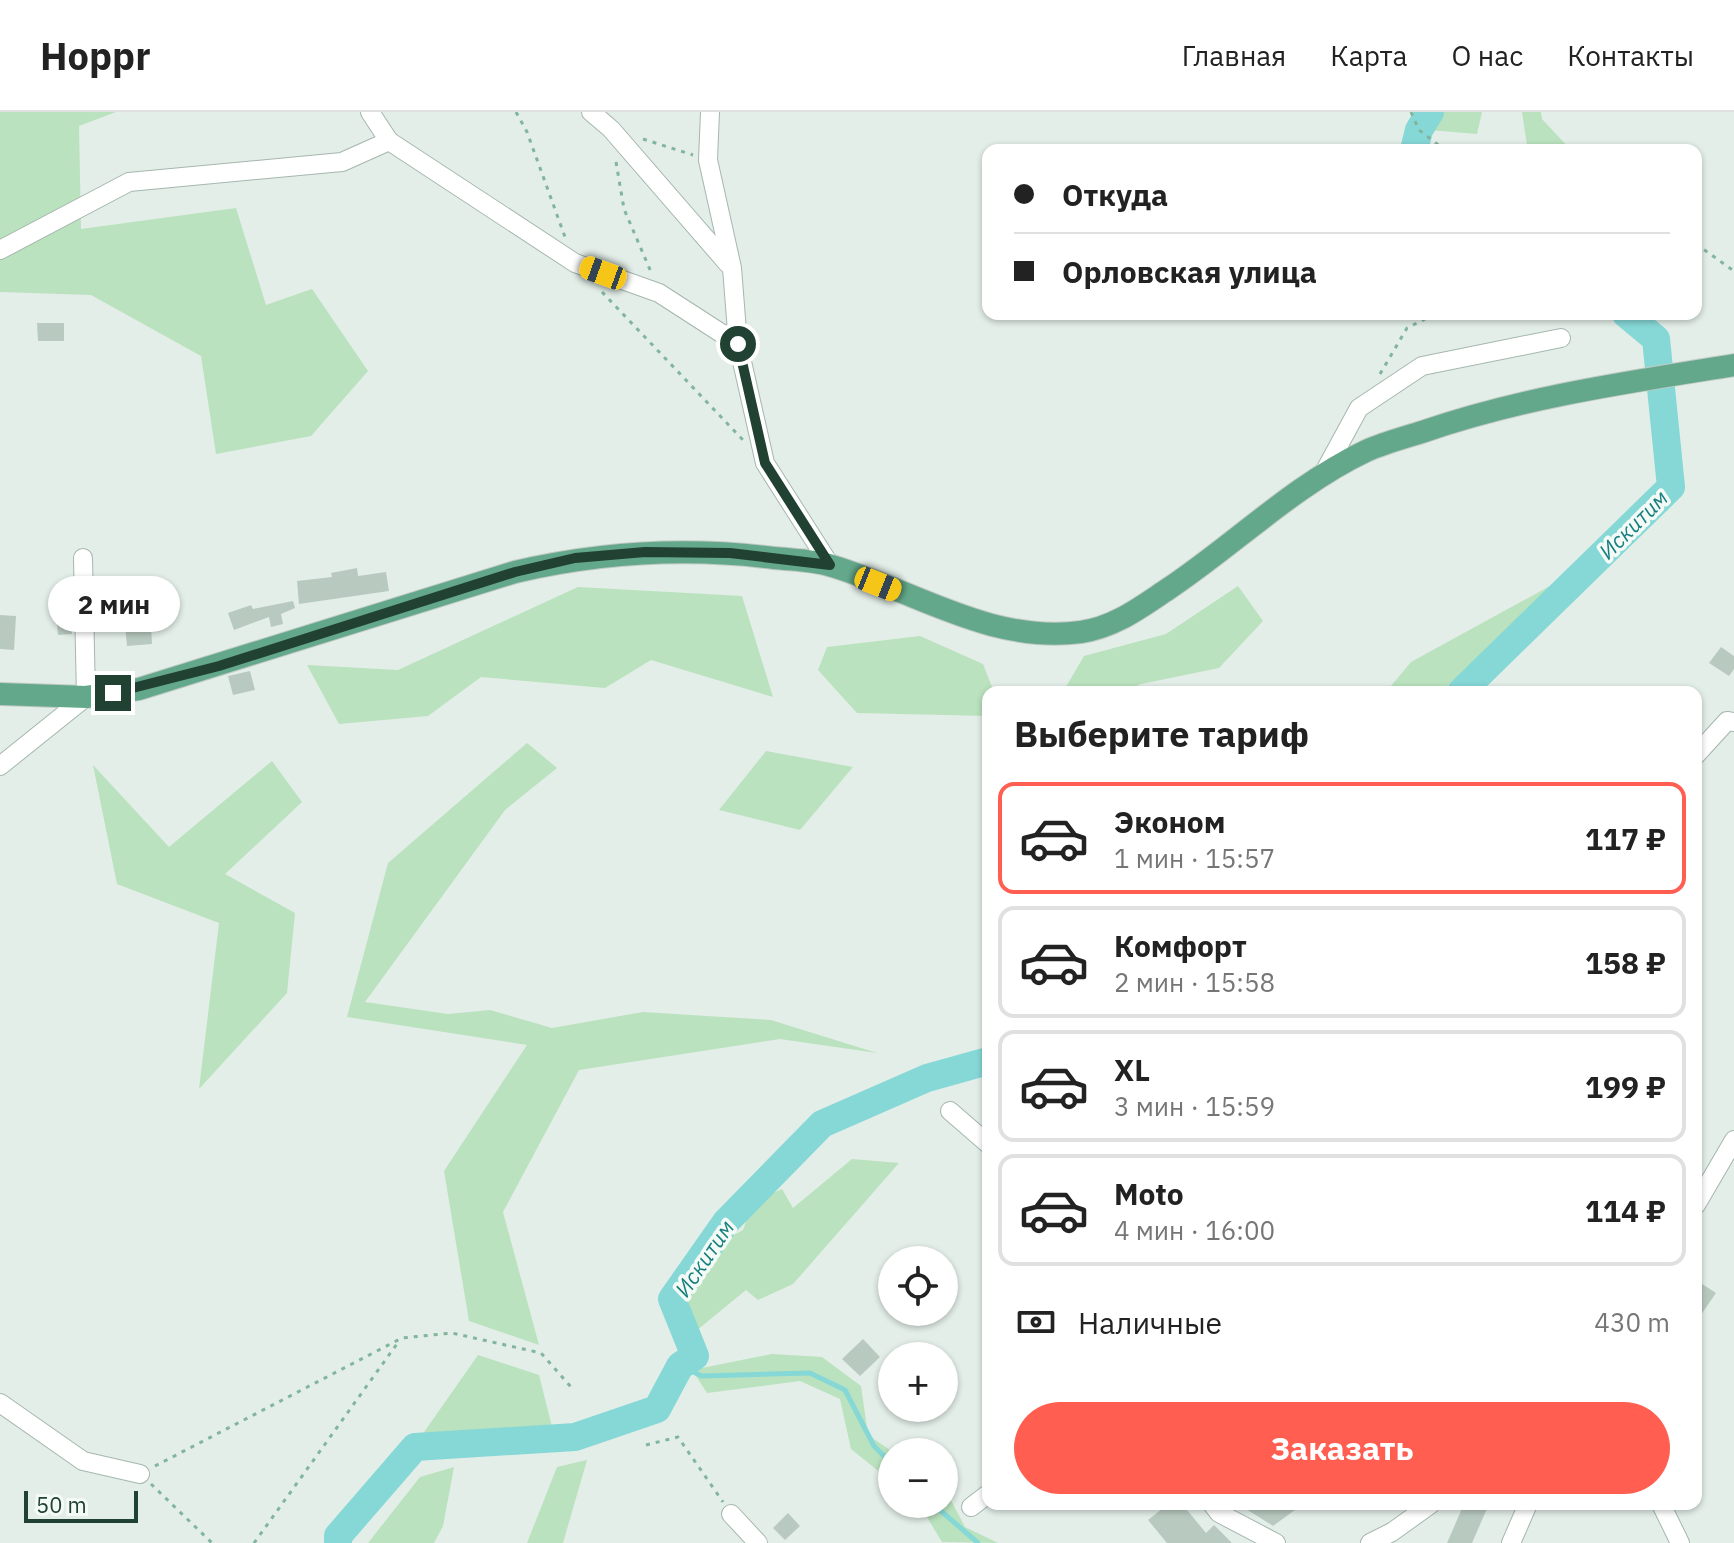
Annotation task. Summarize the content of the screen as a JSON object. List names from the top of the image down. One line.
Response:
{"water":["Искитим"],"scale_bar":"50 m","page":{"header":"Hoppr","nav":["Главная","Карта","О нас","Контакты"],"banner":["Откуда","Орловская улица"],"bubble":"2 мин","heading":"Выберите тариф","list":[{"name":"Эконом","note":"1 мин · 15:57","value":"117 ₽"},{"name":"Комфорт","note":"2 мин · 15:58","value":"158 ₽"},{"name":"XL","note":"3 мин · 15:59","value":"199 ₽"},{"name":"Moto","note":"4 мин · 16:00","value":"114 ₽"}],"map_buttons":["+","−"],"pay":["Наличные","430 m"],"buttons":"Заказать","scale":"50 m"}}
